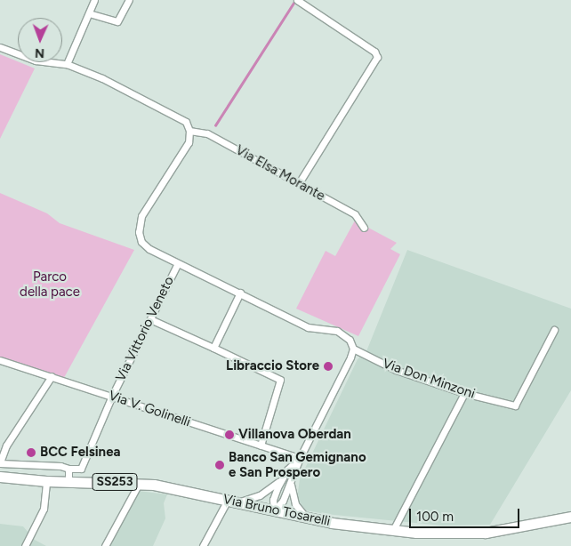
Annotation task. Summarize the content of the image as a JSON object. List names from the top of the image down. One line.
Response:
{"streets":{"main road":["SS253","Via Bruno Tosarelli"],"street":["Via Elsa Morante","Via Vittorio Veneto","Via Don Minzoni","Via V. Golinelli"]},"crossings":[["Via Elsa Morante","Via Don Minzoni"],["Via Vittorio Veneto","Via Don Minzoni"],["Via Vittorio Veneto","Via V. Golinelli"]],"parks":["Parco della pace"],"places":["Libraccio Store","Villanova Oberdan","BCC Felsinea","Banco San Gemignano e San Prospero"],"scale_bar":"100 m","north":"bottom"}
